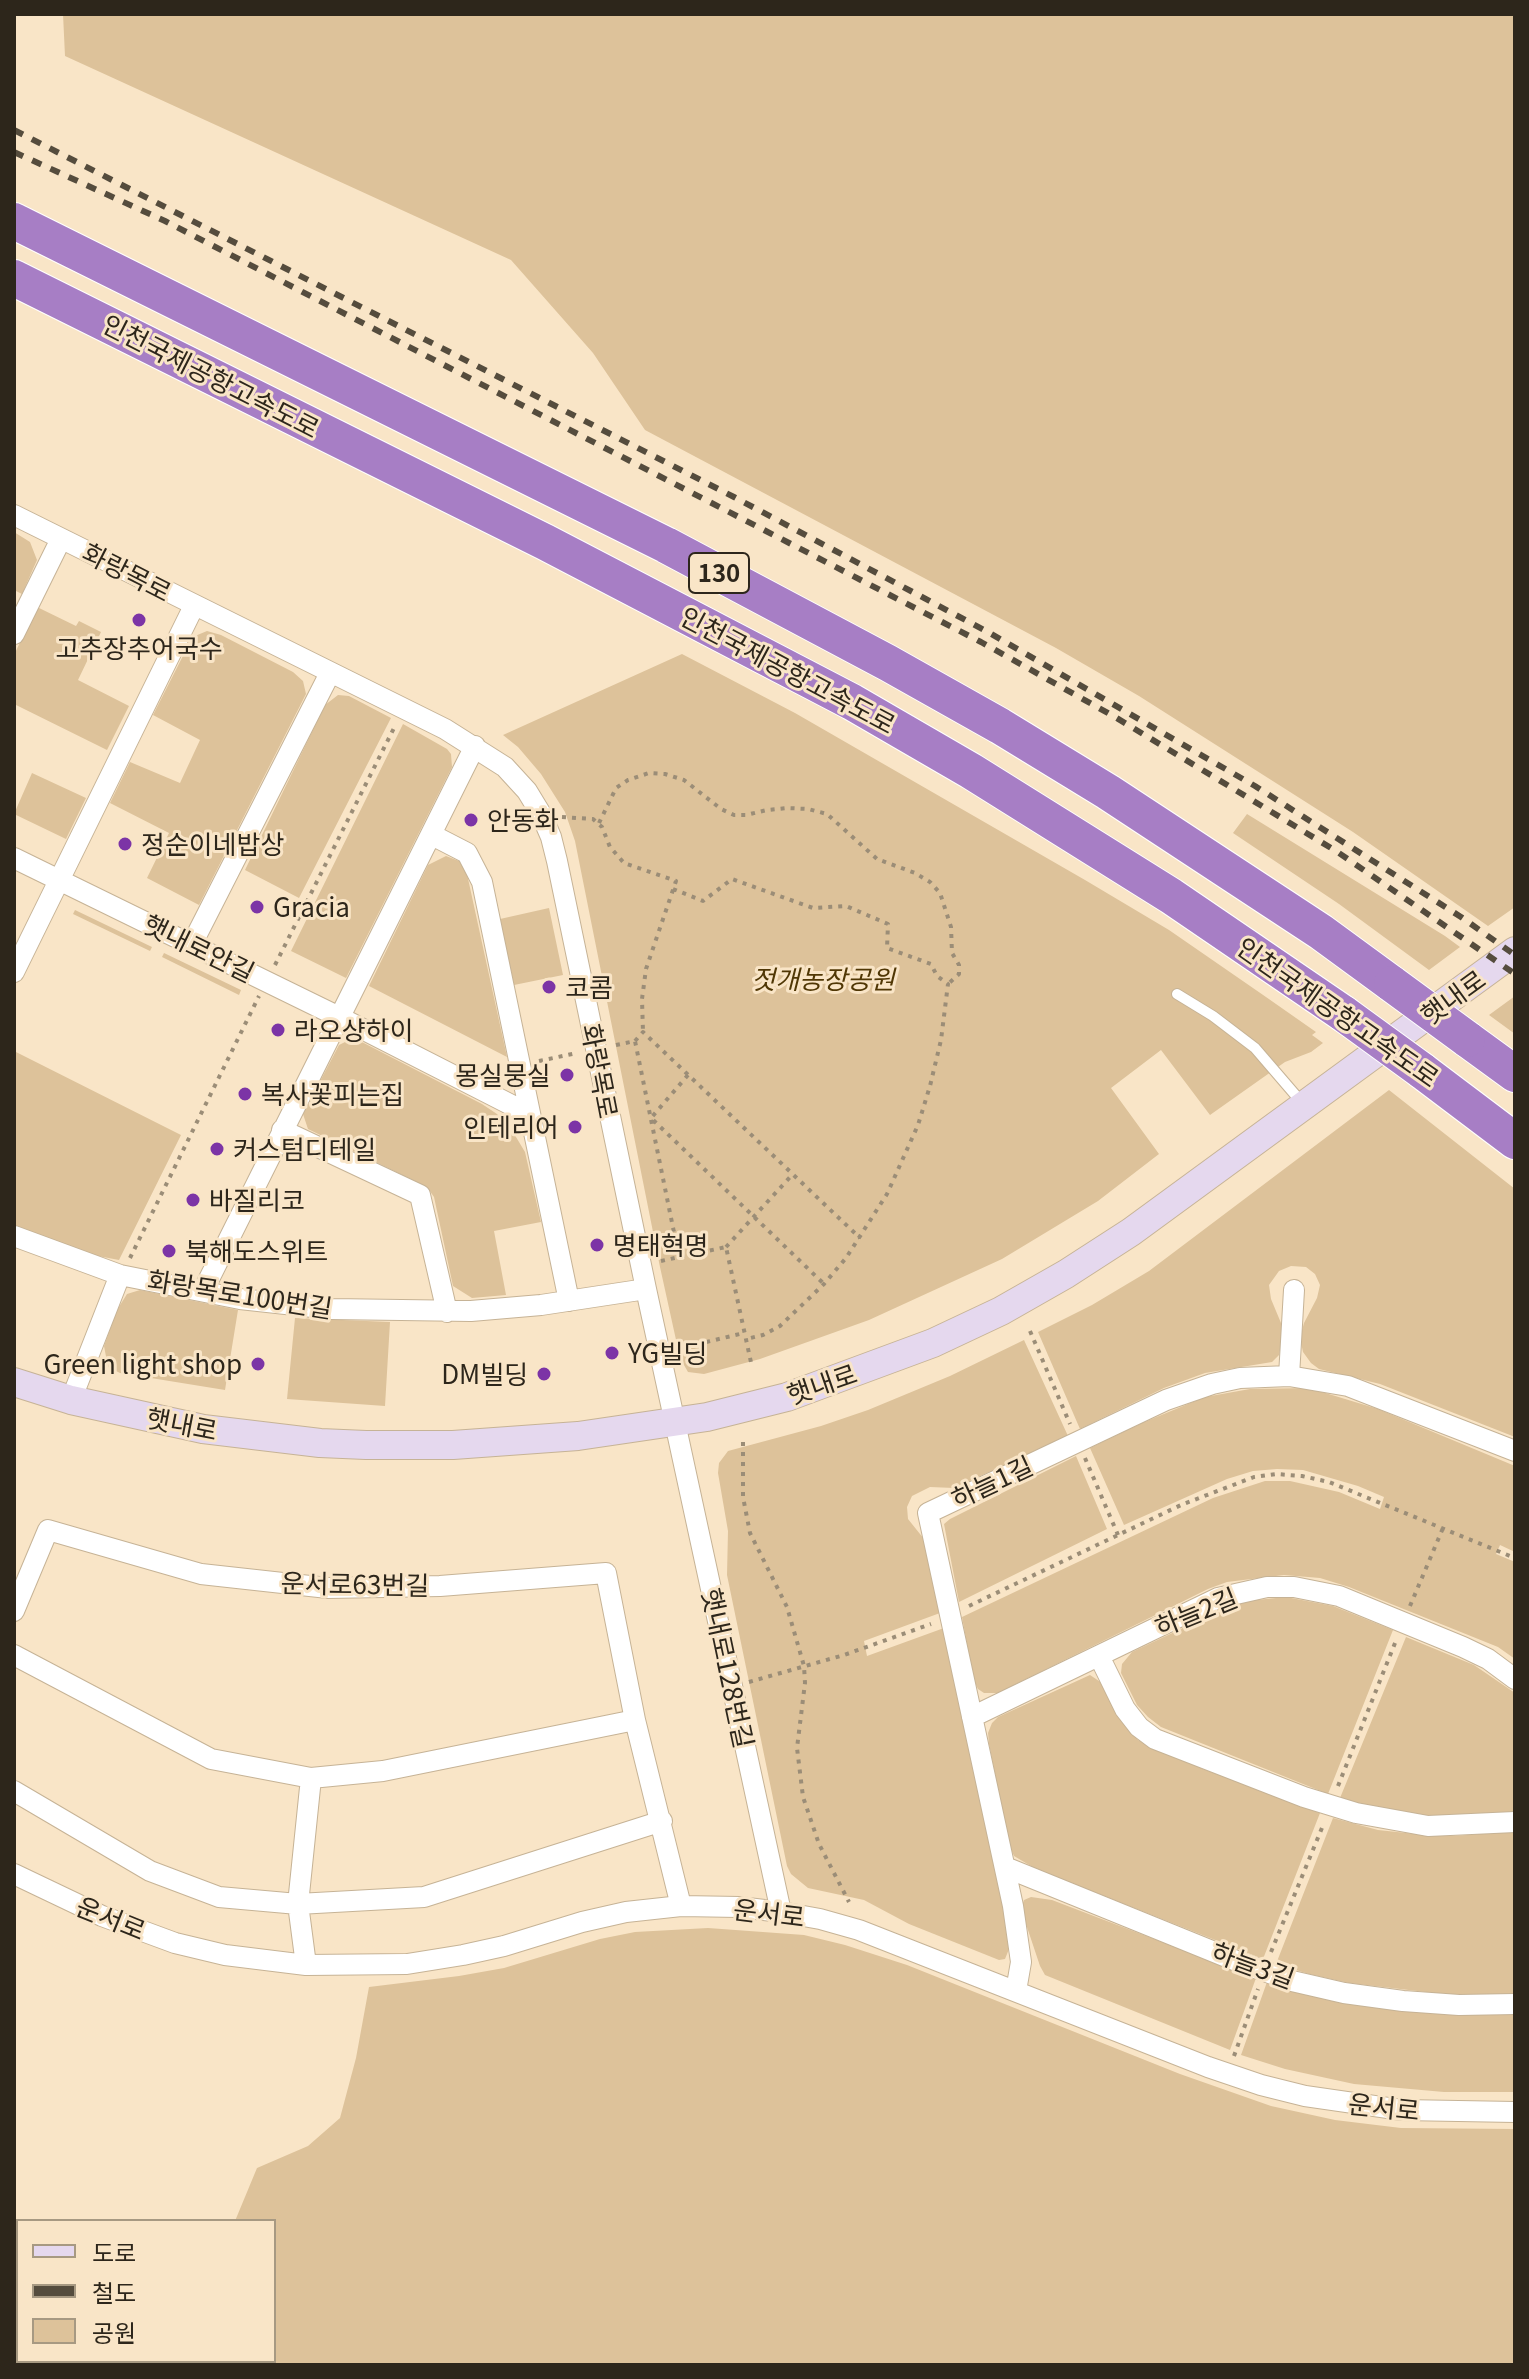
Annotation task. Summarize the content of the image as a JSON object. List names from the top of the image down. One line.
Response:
{"streets":{"highway":["인천국제공항고속도로","130"],"main road":["햇내로"],"street":["화랑목로","햇내로안길","화랑목로100번길","하늘1길","운서로63번길","하늘2길","햇내로128번길","운서로","하늘3길"]},"crossings":[["화랑목로","햇내로안길"],["화랑목로","햇내로"],["화랑목로","화랑목로100번길"],["화랑목로","햇내로128번길"],["햇내로","햇내로128번길"],["하늘1길","하늘2길"],["하늘1길","운서로"],["하늘1길","하늘3길"],["운서로63번길","운서로"],["햇내로128번길","운서로"]],"parks":["젓개농장공원"],"places":["고추장추어국수","안동화","정순이네밥상","Gracia","코콤","라오샹하이","몽실뭉실","복사꽃피는집","인테리어","커스텀디테일","바질리코","명태혁명","북해도스위트","YG빌딩","Green light shop","DM빌딩"],"legend":["도로","철도","공원"]}
